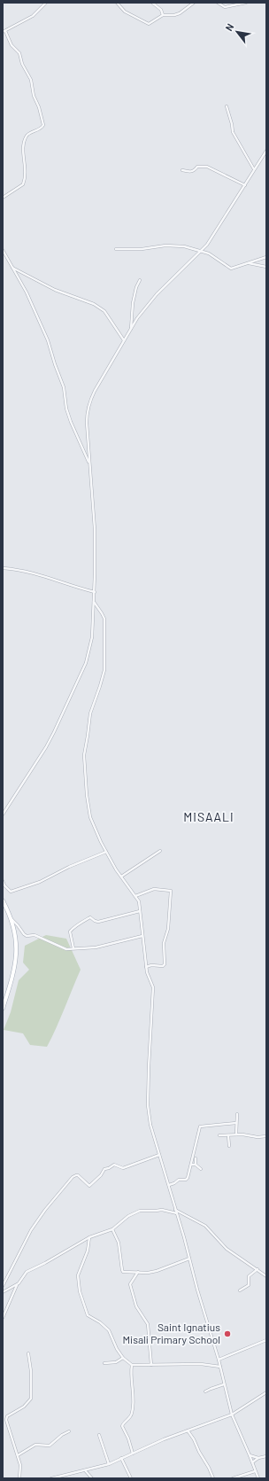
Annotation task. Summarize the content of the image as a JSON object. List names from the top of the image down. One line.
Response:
{"districts":["MISAALI"],"places":["Saint Ignatius Misali Primary School"],"north":"top left"}
